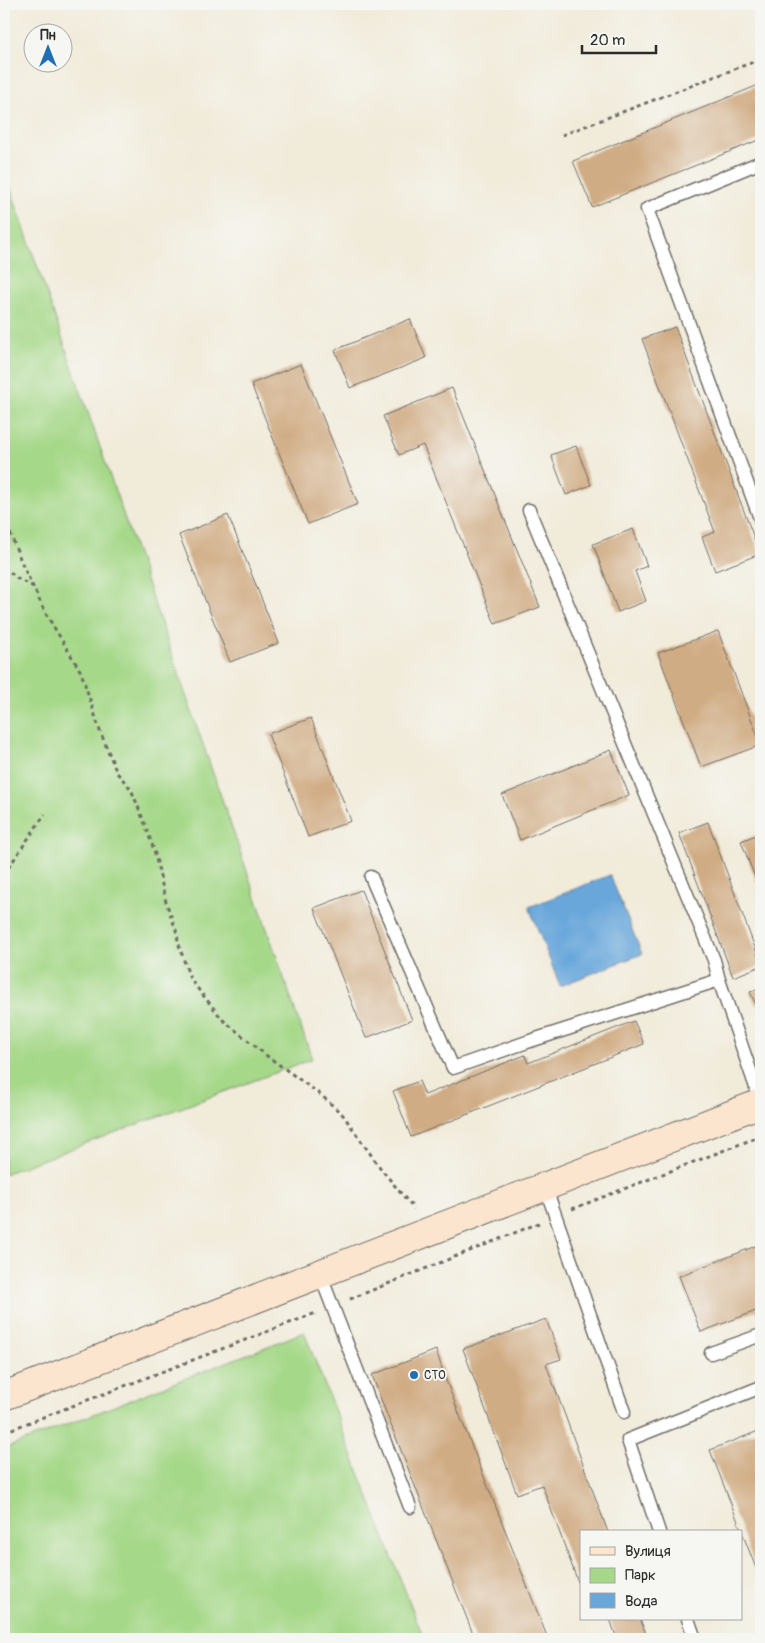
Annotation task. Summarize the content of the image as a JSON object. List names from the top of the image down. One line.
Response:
{"places":["СТО"],"legend":["Вулиця","Парк","Вода"],"scale_bar":"20 m","north":"top"}
